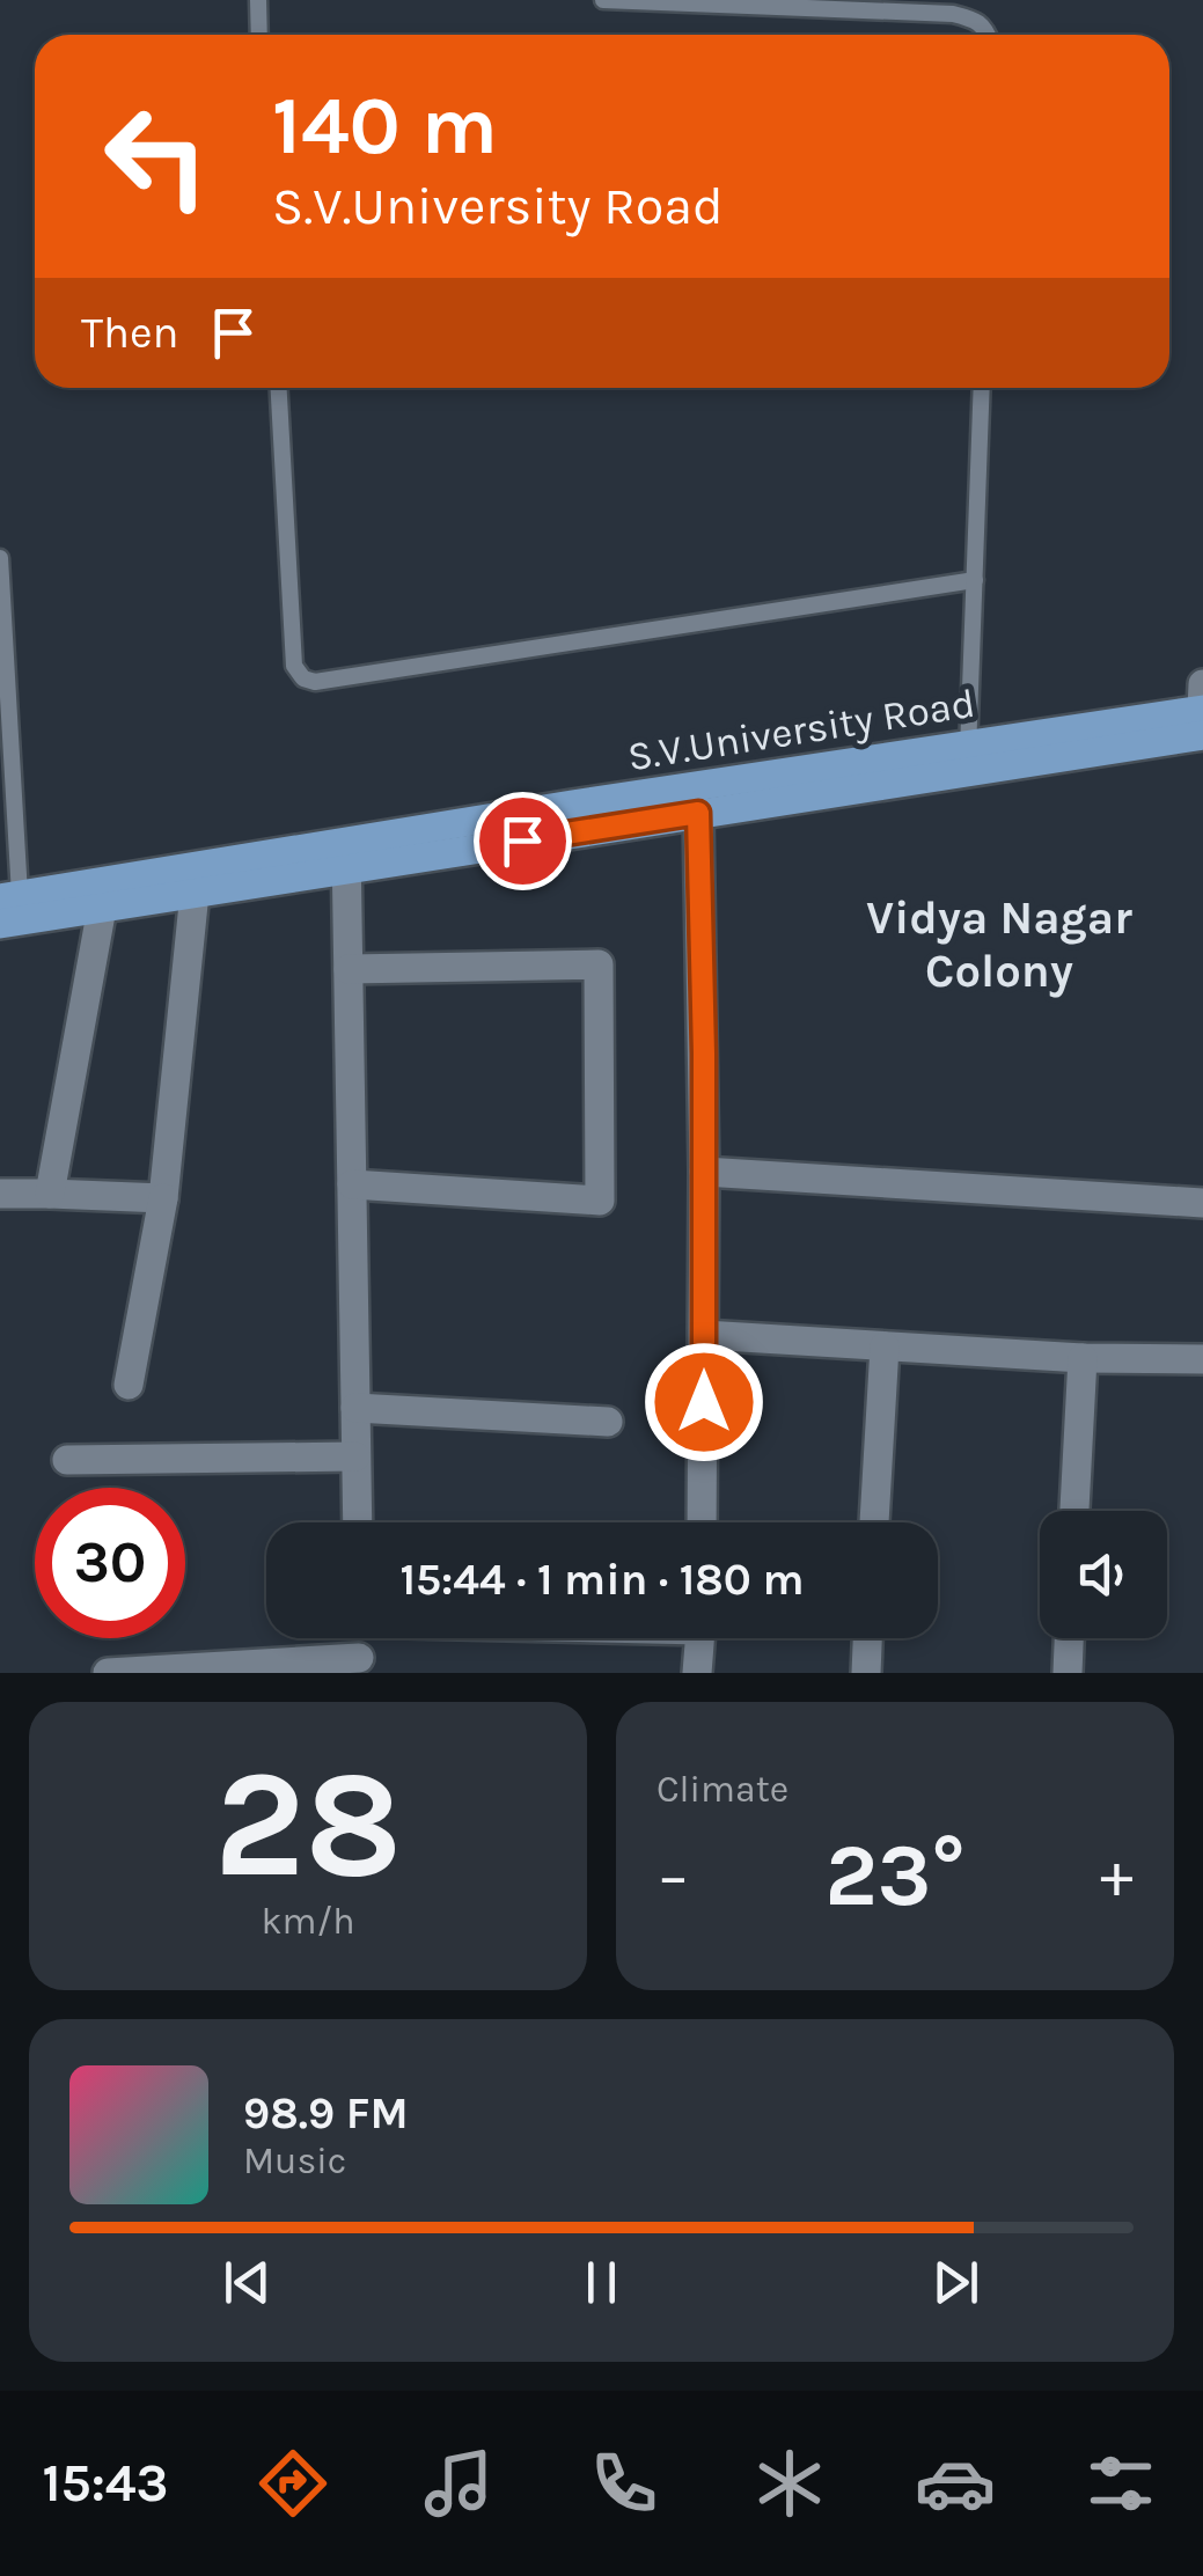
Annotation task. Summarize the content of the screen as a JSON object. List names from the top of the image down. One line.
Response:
{"streets":{"main road":["S.V.University Road"]},"districts":["Vidya Nagar Colony"],"page":{"turn":["140 m","S.V.University Road"],"then":"Then","limit":"30","trip":"15:44 · 1 min · 180 m","tile":[["28","km/h"],"Climate"],"heat":["−","23°","+"],"song":["98.9 FM","Music"],"tabs":"15:43"}}
